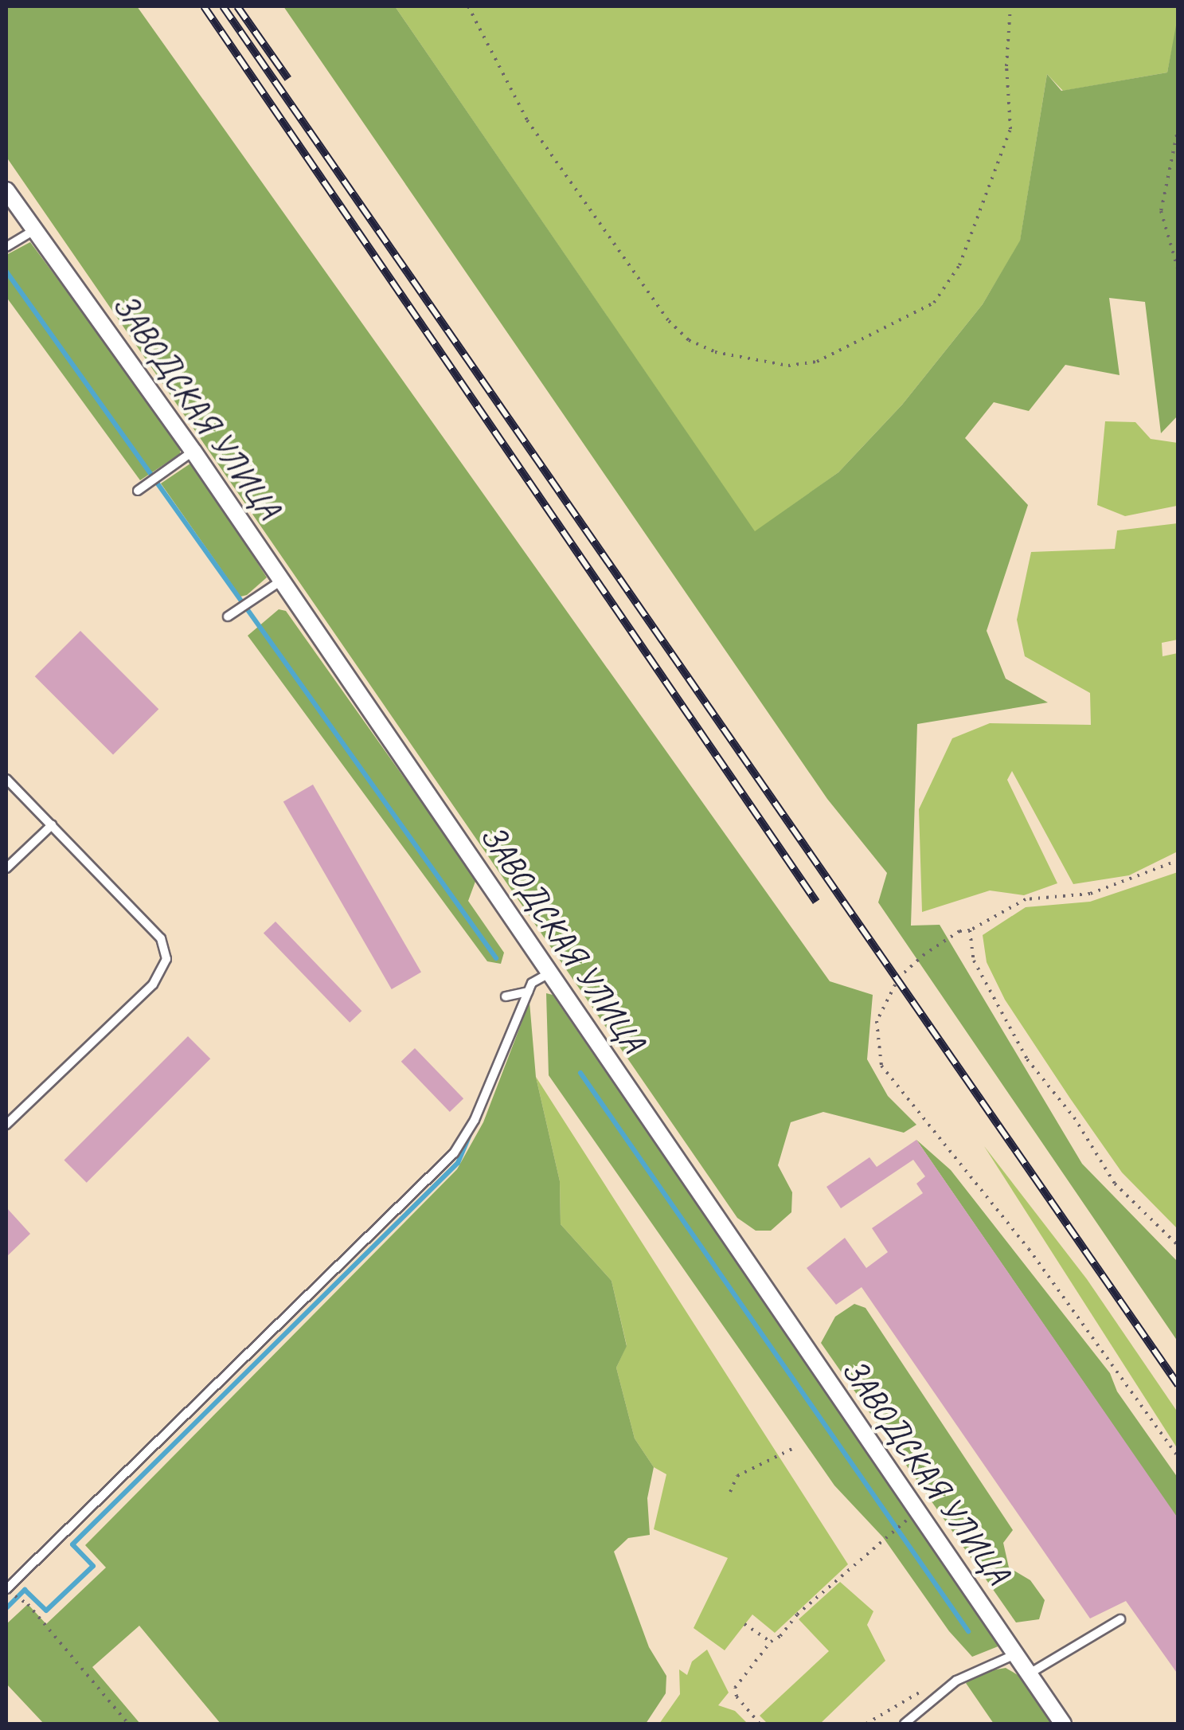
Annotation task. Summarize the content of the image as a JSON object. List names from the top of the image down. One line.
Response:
{"streets":{"street":["ЗАВОДСКАЯ УЛИЦА"]}}
